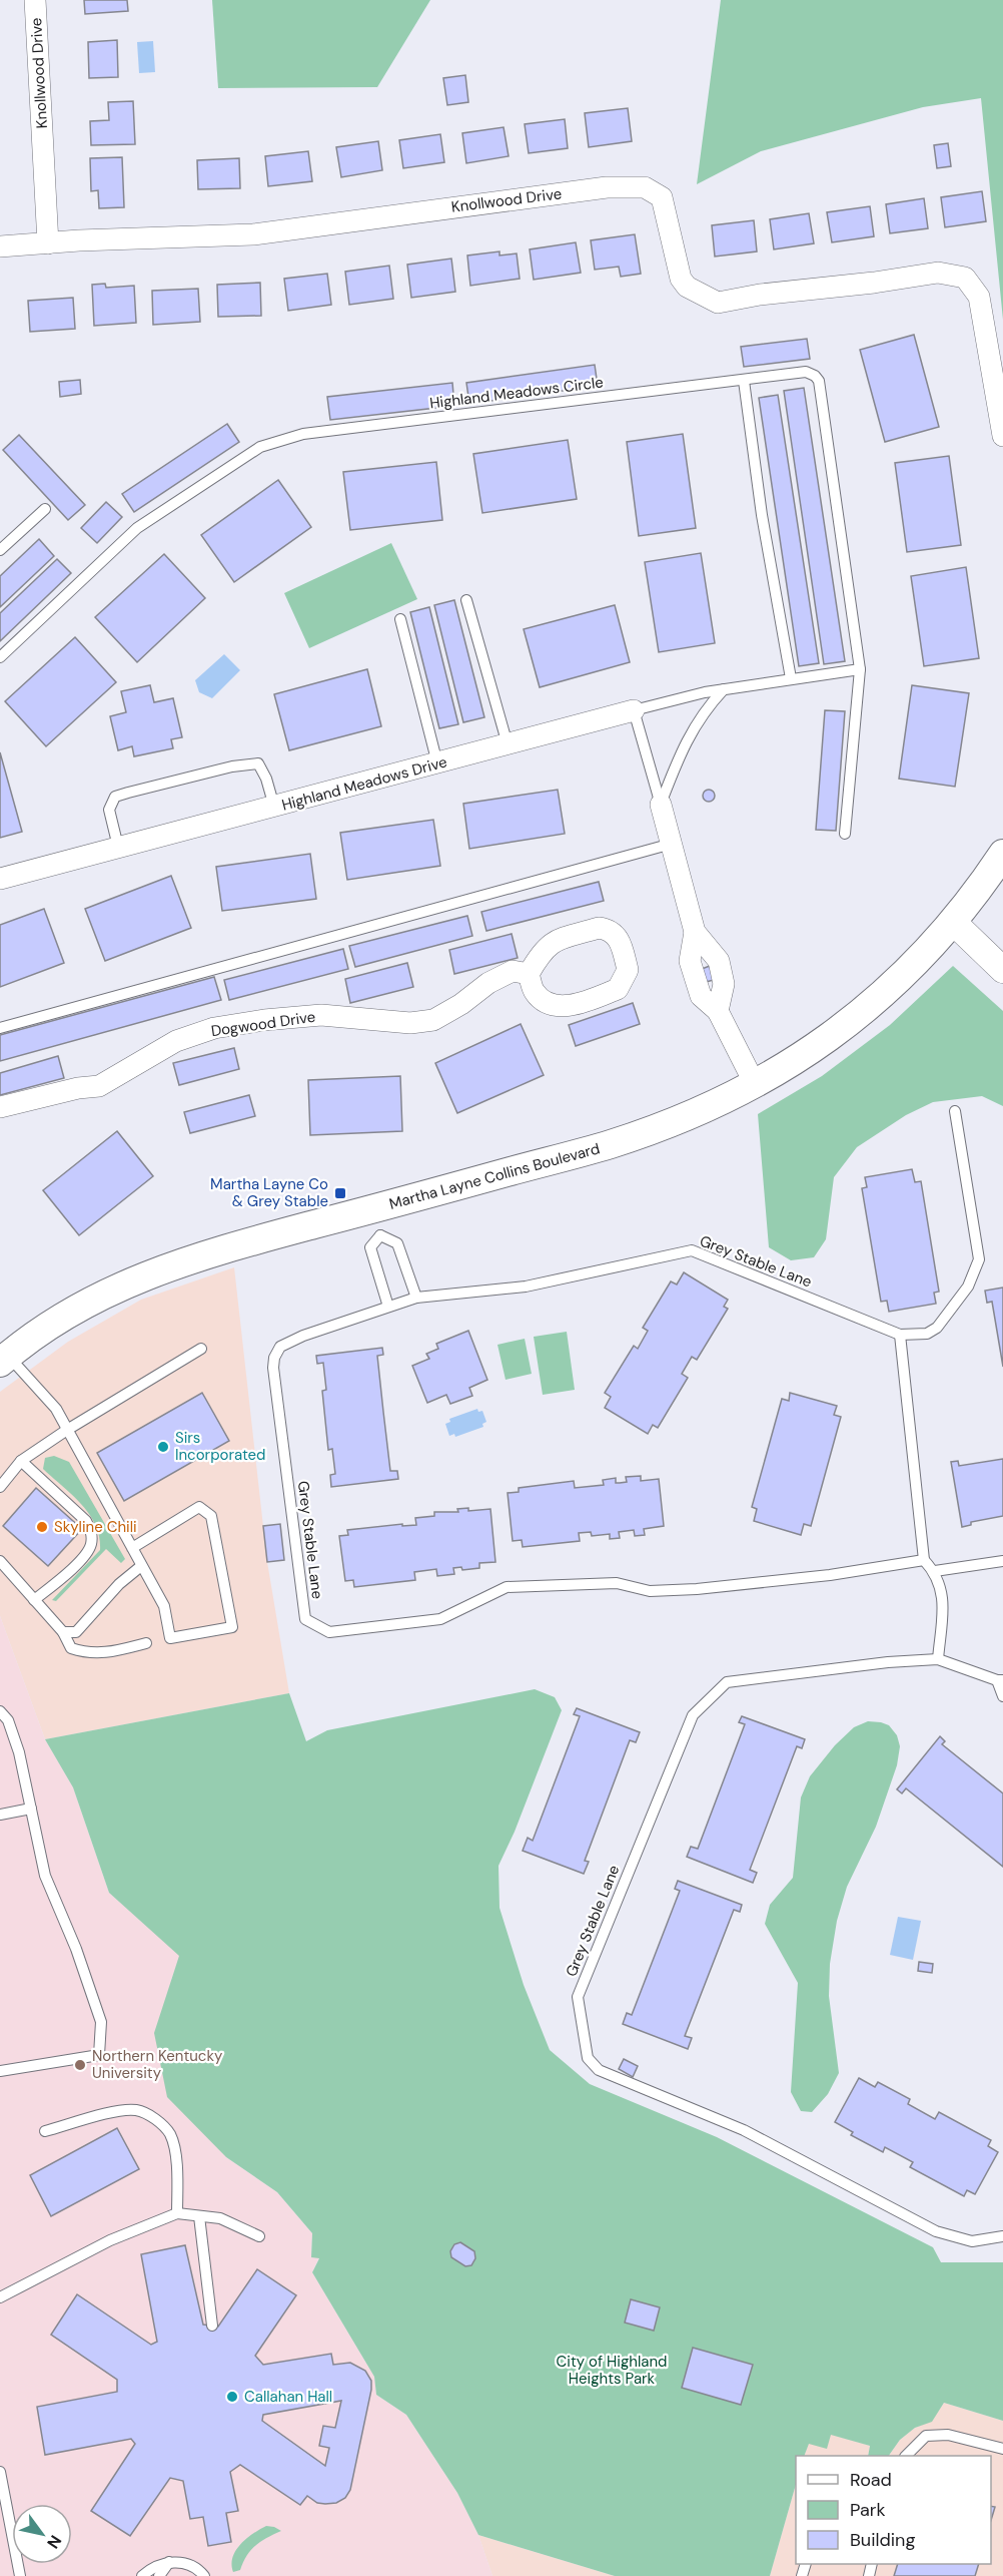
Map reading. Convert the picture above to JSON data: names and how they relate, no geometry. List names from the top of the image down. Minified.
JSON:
{"streets":{"main road":["Martha Layne Collins Boulevard"],"street":["Knollwood Drive","Highland Meadows Drive","Dogwood Drive"],"lane":["Highland Meadows Circle","Grey Stable Lane"]},"parks":["City of Highland Heights Park"],"places":{"transit":["Martha Layne Co & Grey Stable"],"other":["Sirs Incorporated","Skyline Chili","Northern Kentucky University","Callahan Hall"]},"legend":["Road","Park","Building"],"north":"bottom right"}
